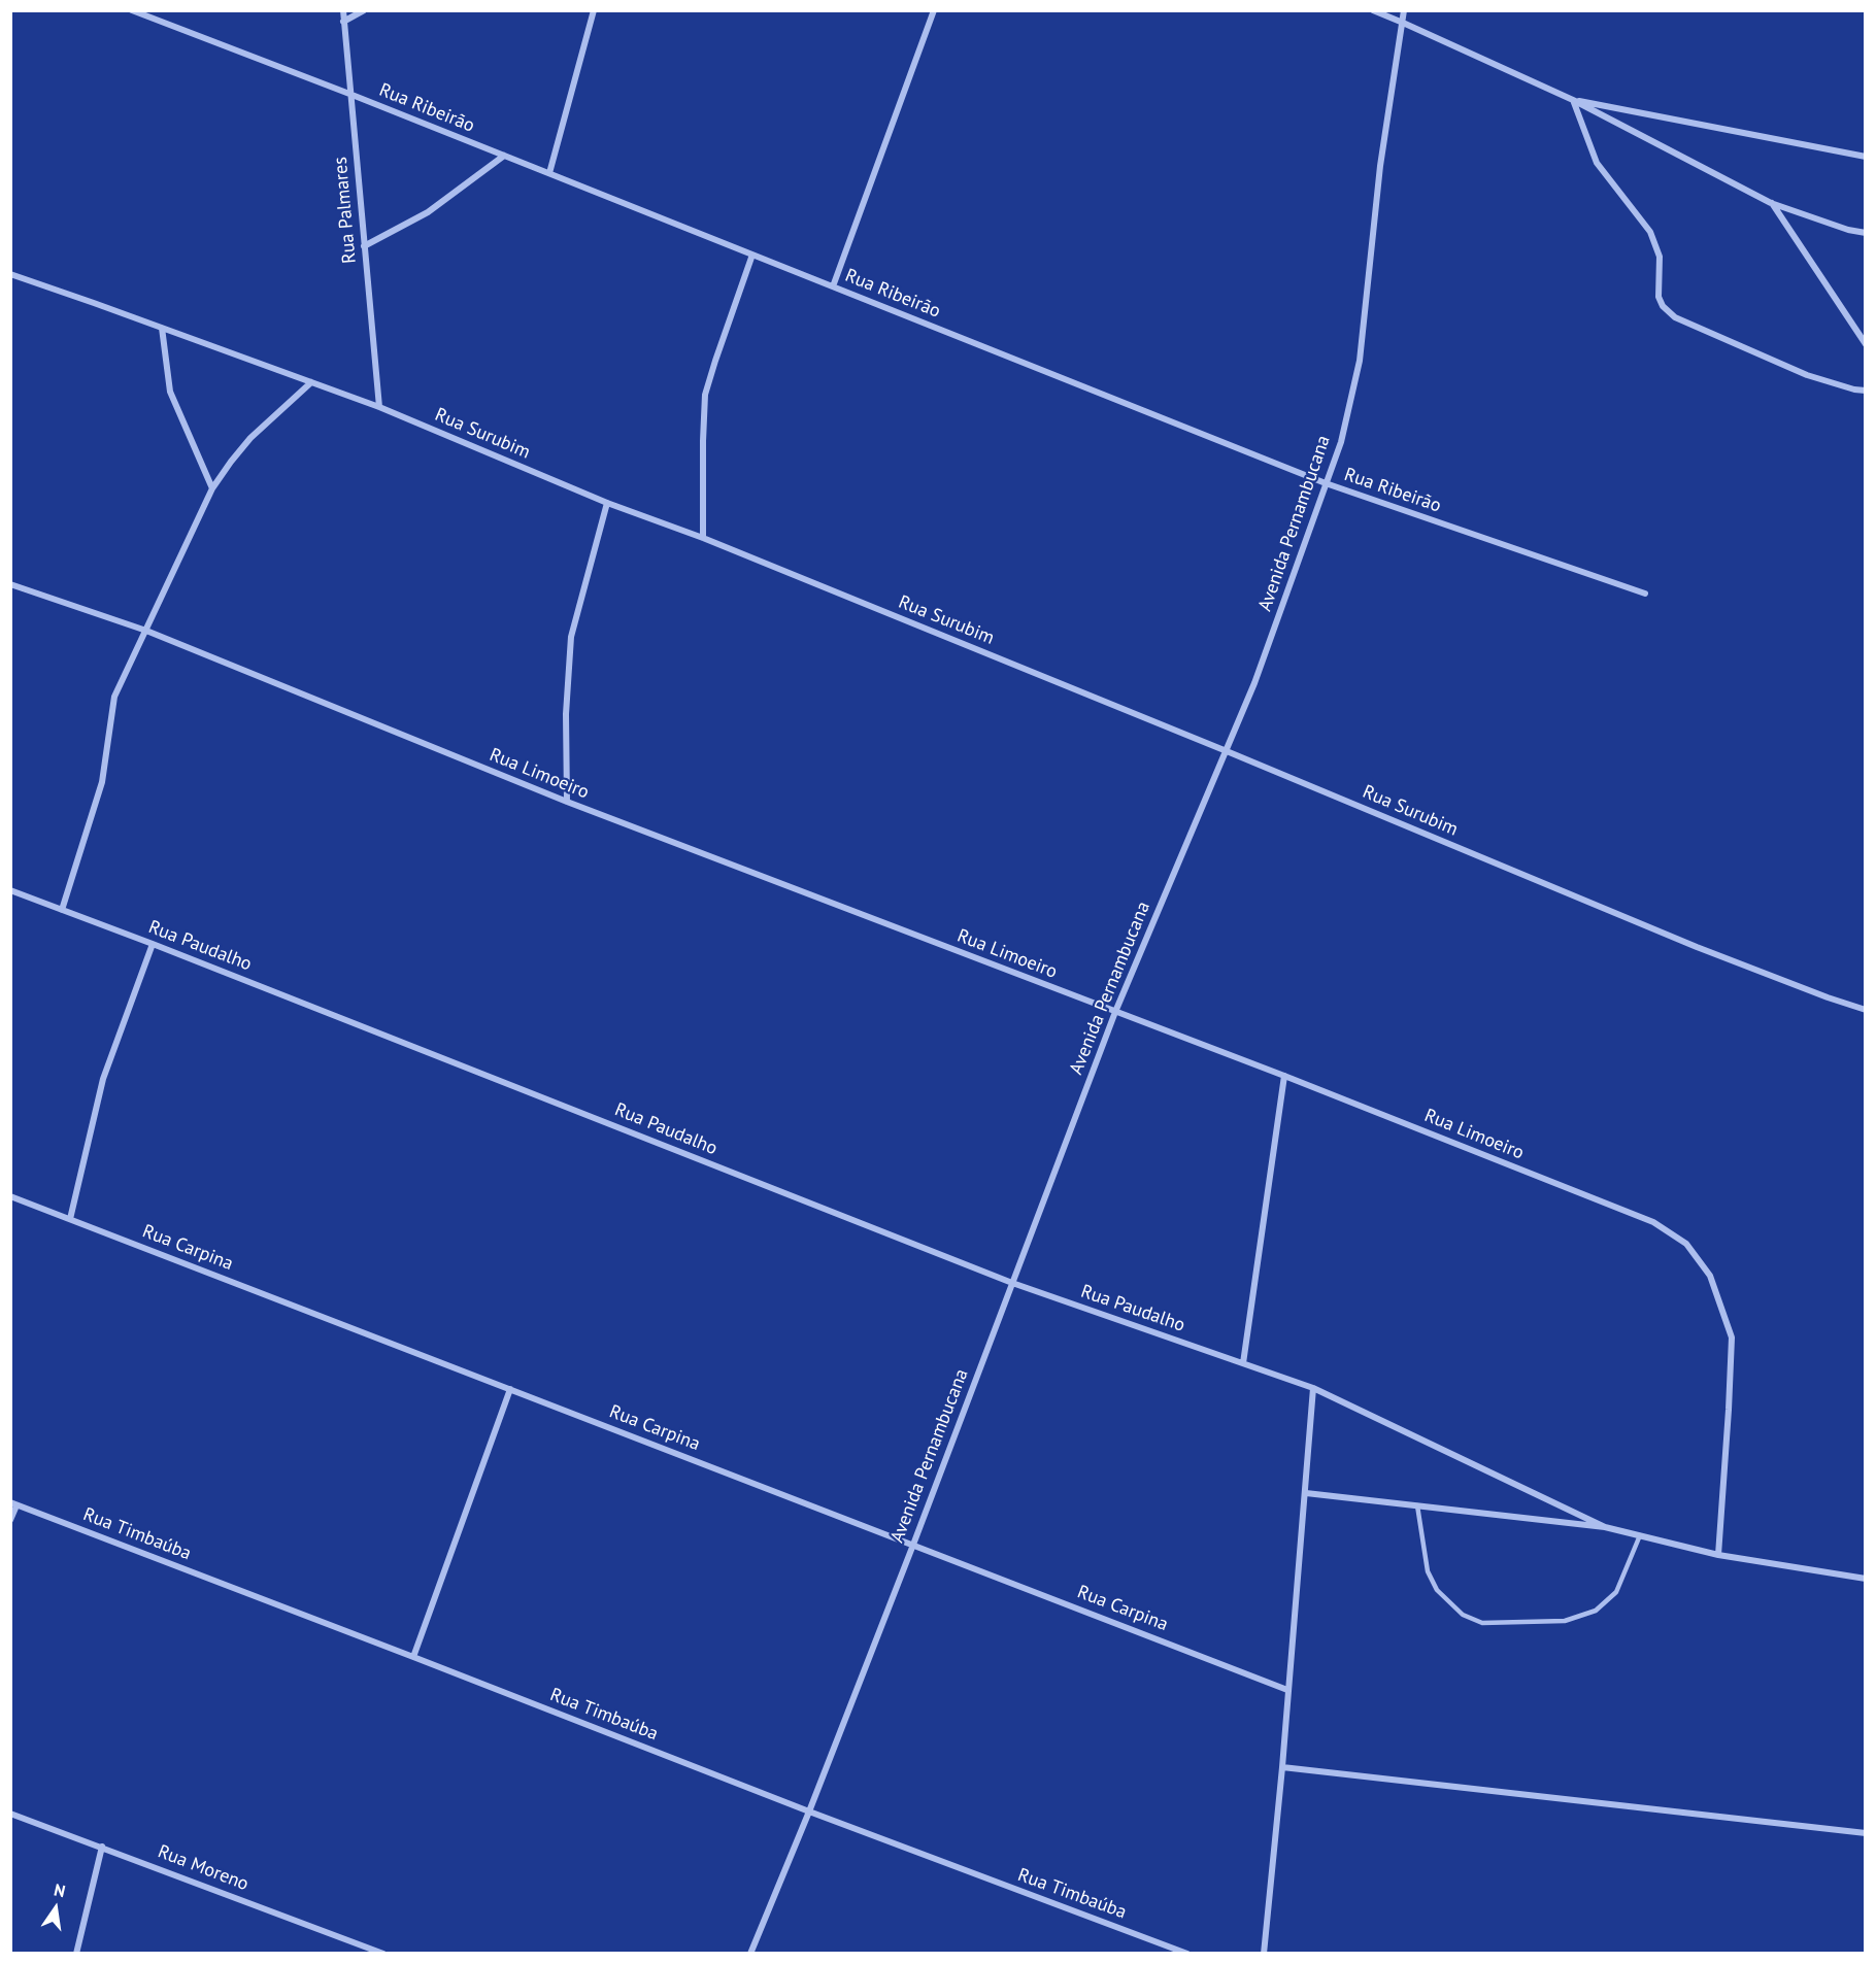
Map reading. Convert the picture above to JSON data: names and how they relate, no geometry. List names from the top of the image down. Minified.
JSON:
{"streets":{"street":["Rua Ribeirão","Rua Palmares","Rua Surubim","Avenida Pernambucana","Rua Limoeiro","Rua Paudalho","Rua Carpina","Rua Timbaúba","Rua Moreno"]},"crossings":[["Rua Ribeirão","Rua Palmares"],["Rua Ribeirão","Avenida Pernambucana"],["Rua Palmares","Rua Surubim"],["Rua Surubim","Avenida Pernambucana"],["Avenida Pernambucana","Rua Limoeiro"],["Avenida Pernambucana","Rua Paudalho"],["Avenida Pernambucana","Rua Carpina"],["Avenida Pernambucana","Rua Timbaúba"]],"north":"top"}
